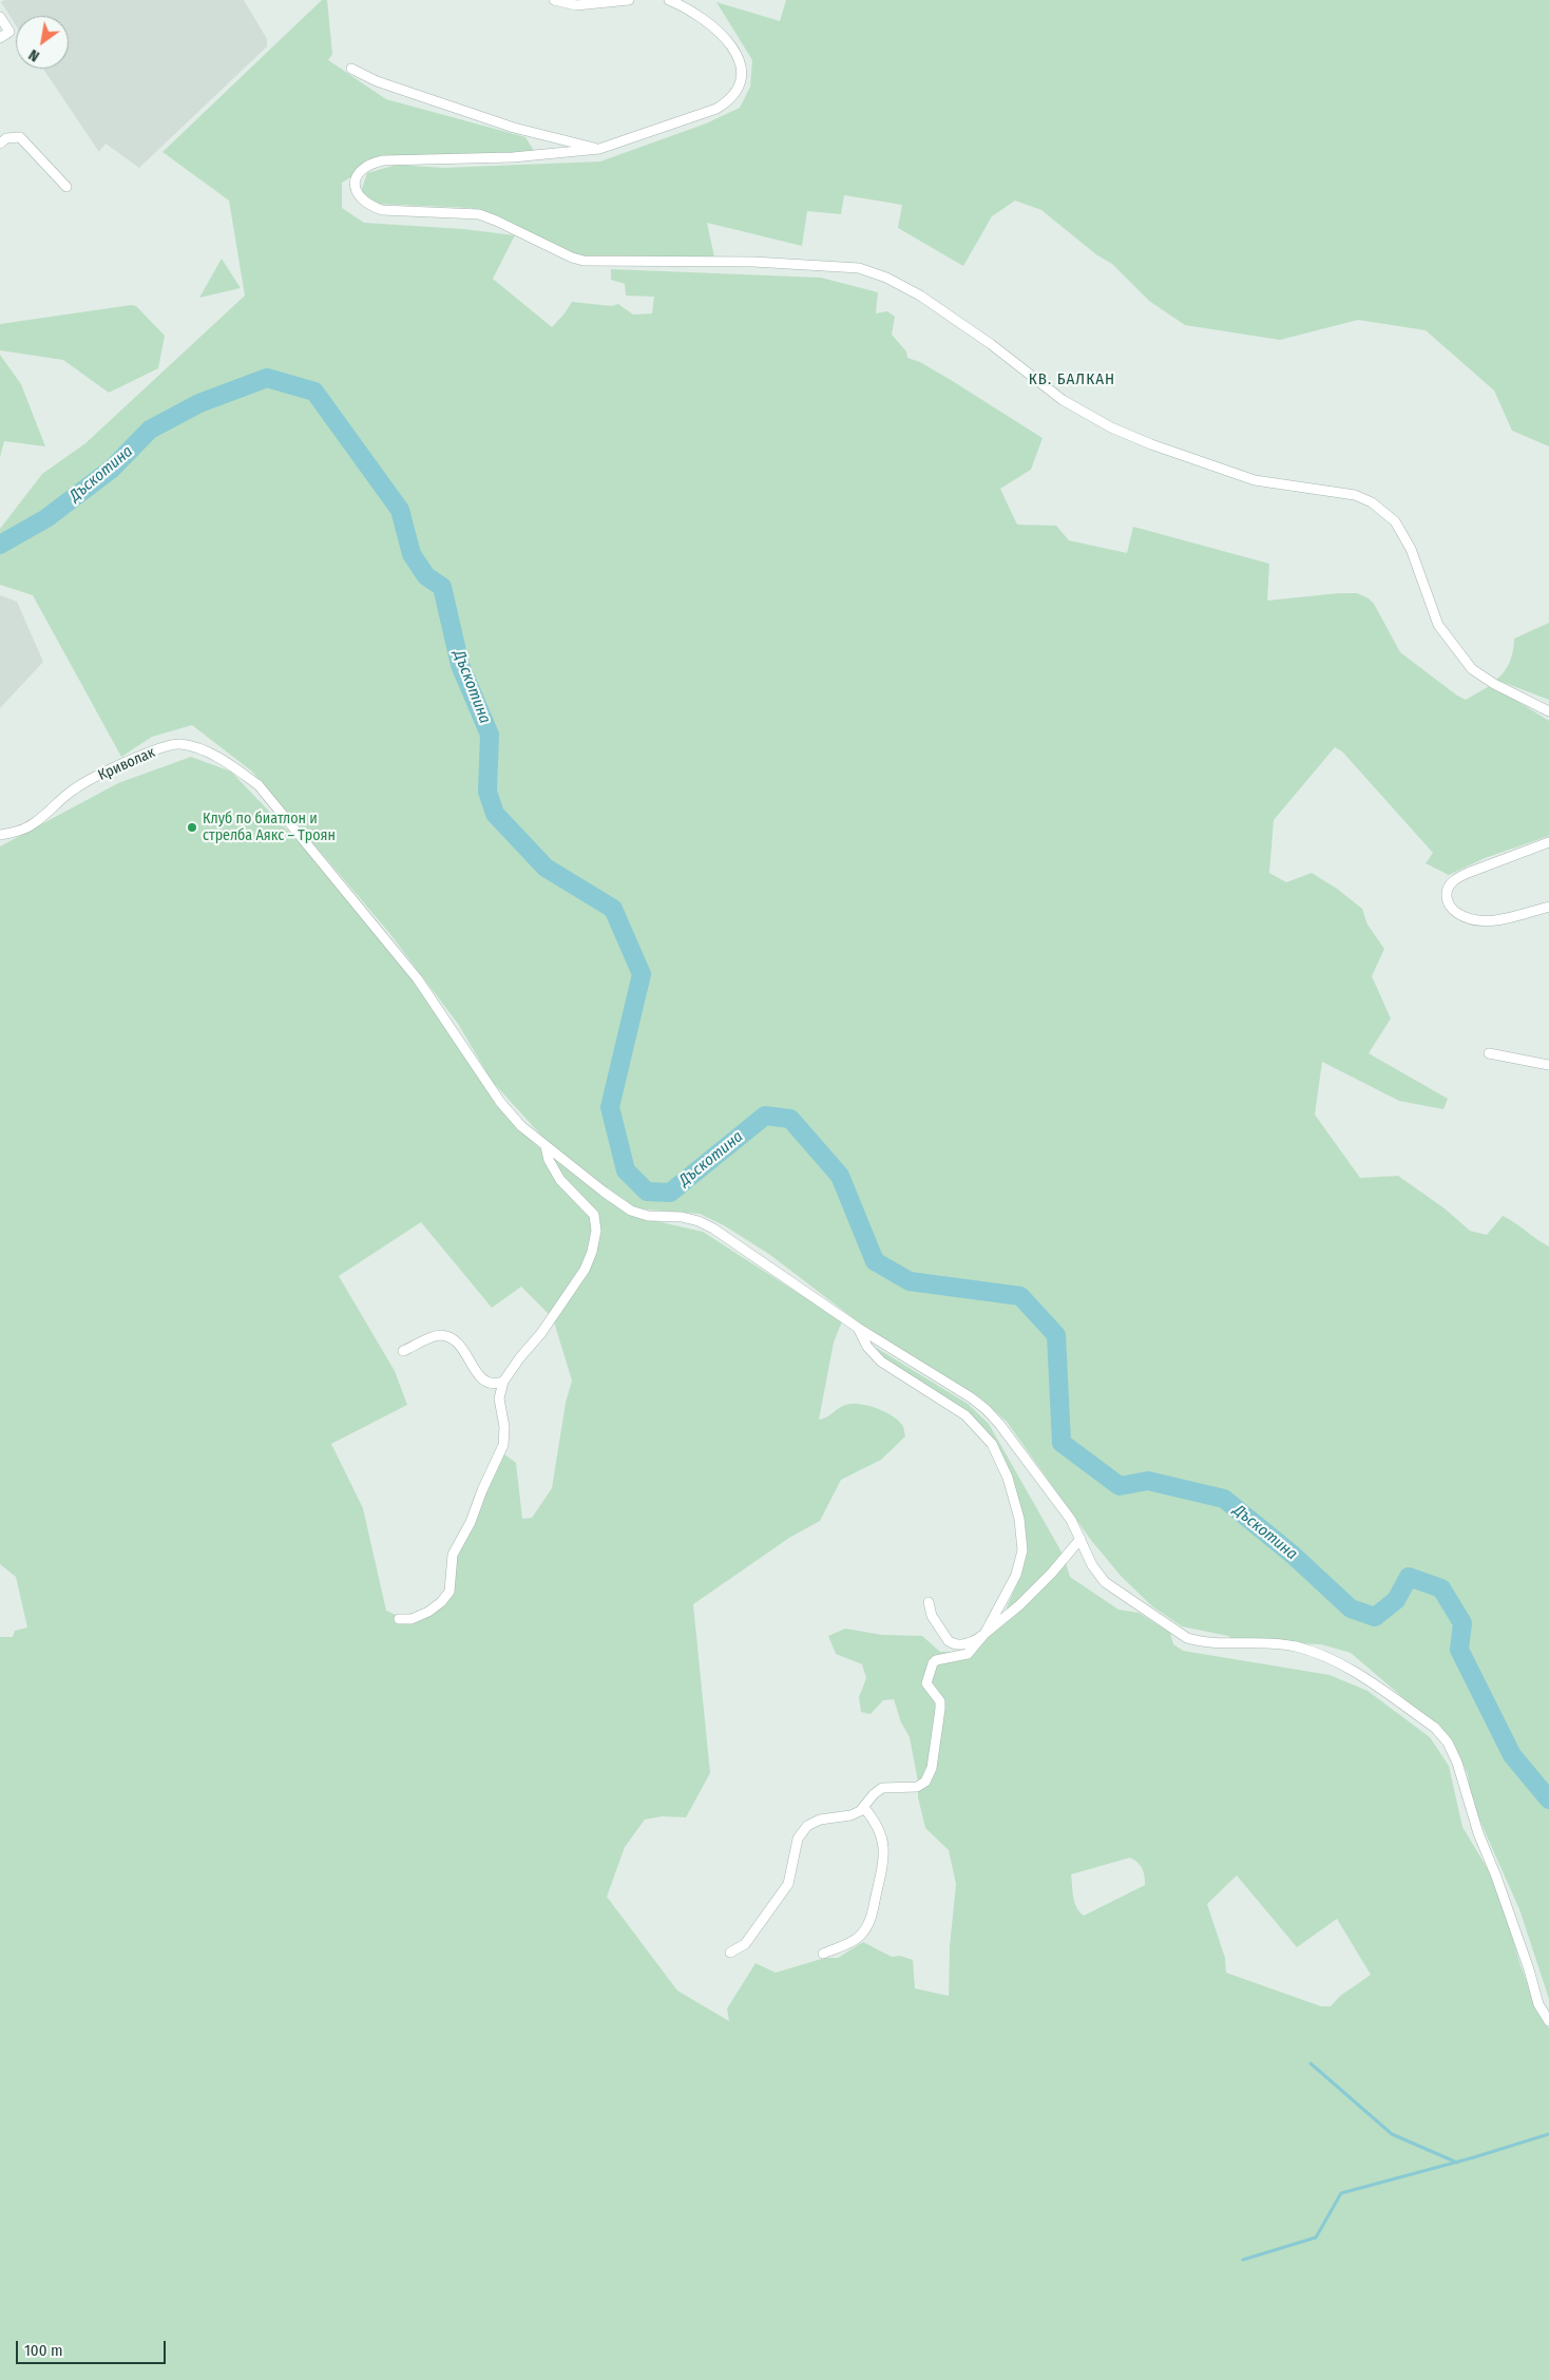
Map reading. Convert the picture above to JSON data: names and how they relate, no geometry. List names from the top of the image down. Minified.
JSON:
{"streets":{"street":["Криволак"]},"districts":["КВ. БАЛКАН"],"water":["Дъскотина"],"places":["Клуб по биатлон и стрелба Аякс – Троян"],"scale_bar":"100 m","north":"bottom left"}
